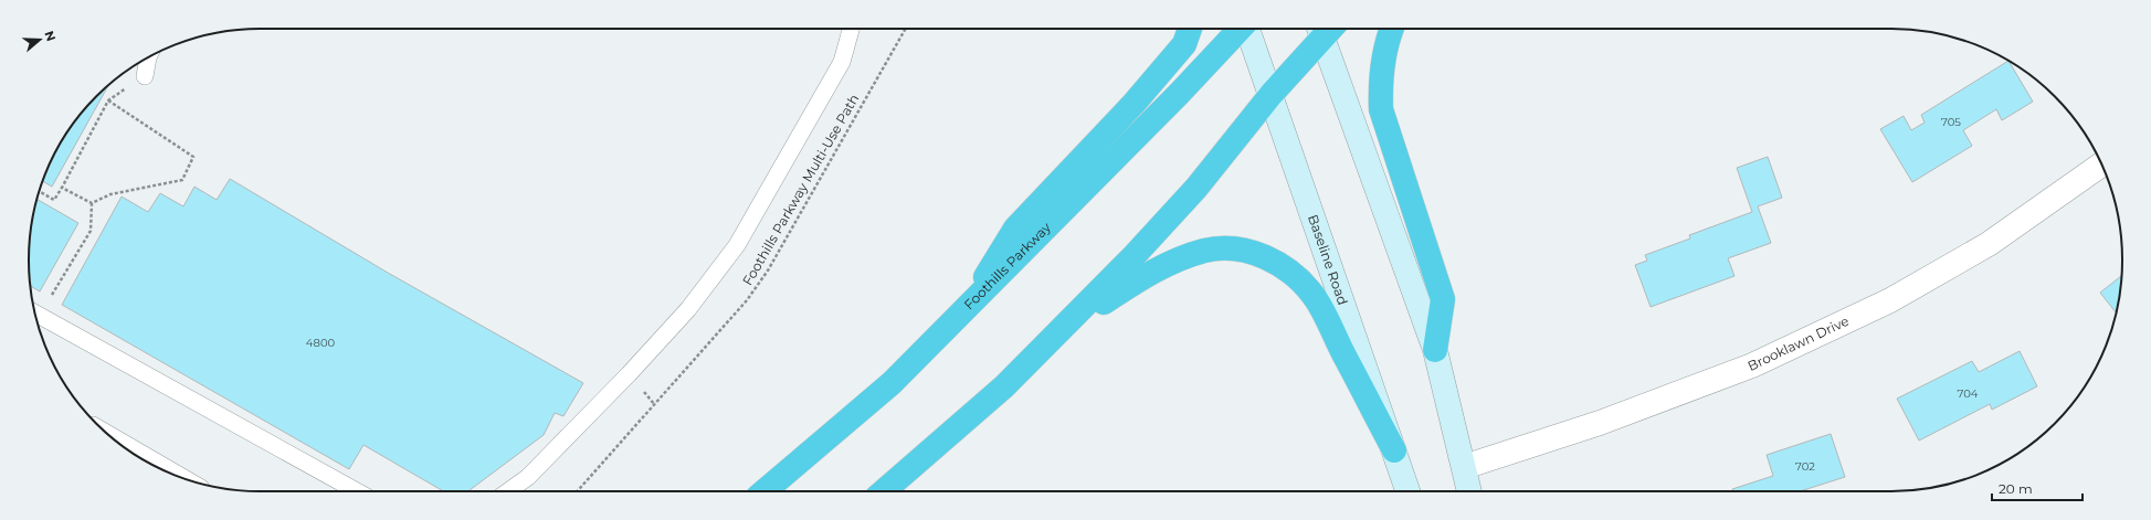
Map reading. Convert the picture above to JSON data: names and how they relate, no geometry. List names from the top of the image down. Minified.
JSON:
{"streets":{"highway":["Foothills Parkway"],"main road":["Baseline Road"],"street":["Brooklawn Drive"],"path":["Foothills Parkway Multi-Use Path"]},"house_numbers":["705","4800","704","702"],"scale_bar":"20 m","north":"right"}
